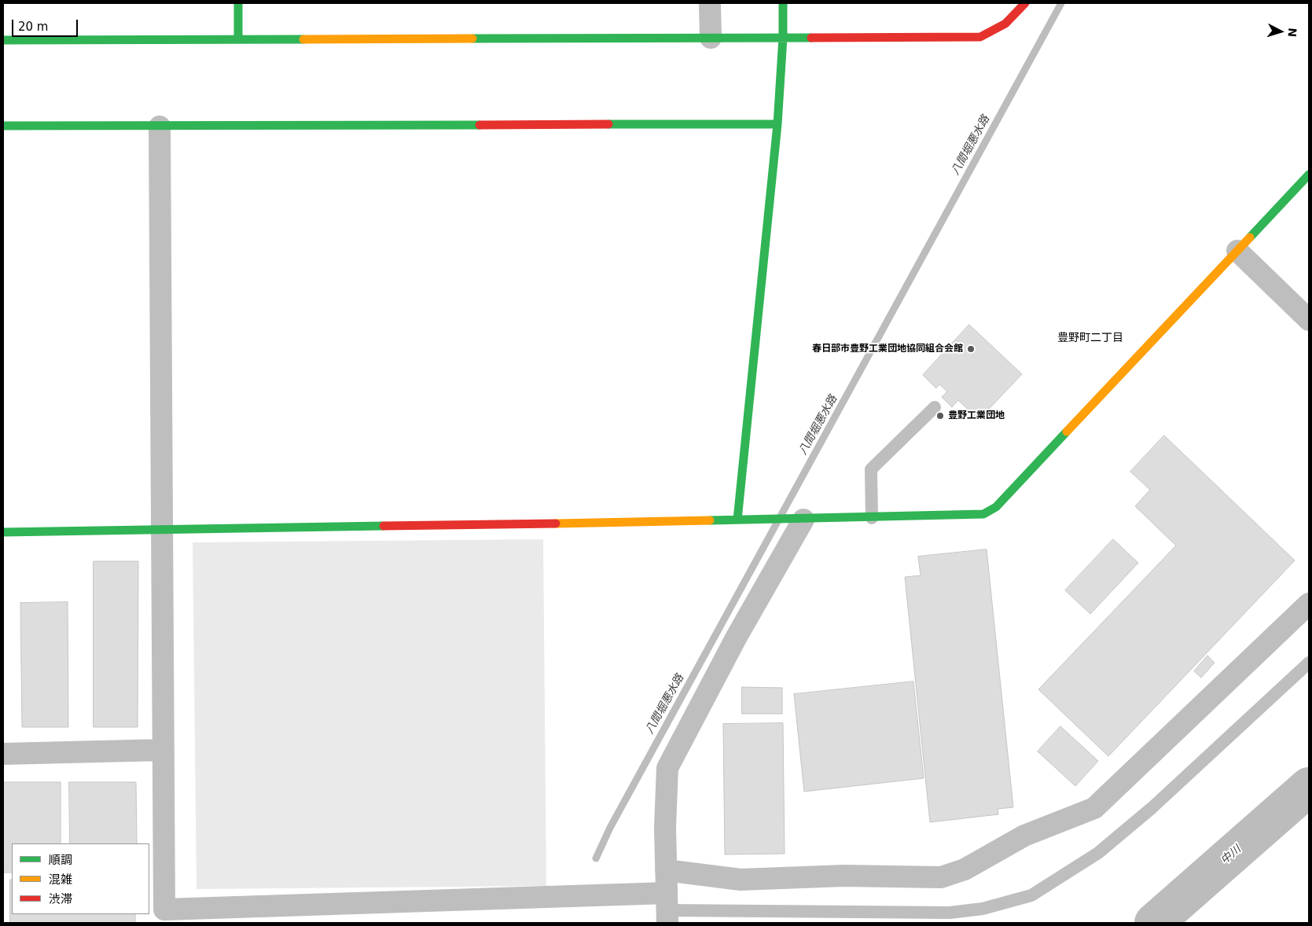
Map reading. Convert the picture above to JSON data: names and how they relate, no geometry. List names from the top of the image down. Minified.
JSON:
{"districts":["豊野町二丁目"],"water":["八間堀悪水路","中川"],"places":["春日部市豊野工業団地協同組合会館","豊野工業団地"],"legend":["順調","混雑","渋滞"],"scale_bar":"20 m","north":"right"}
